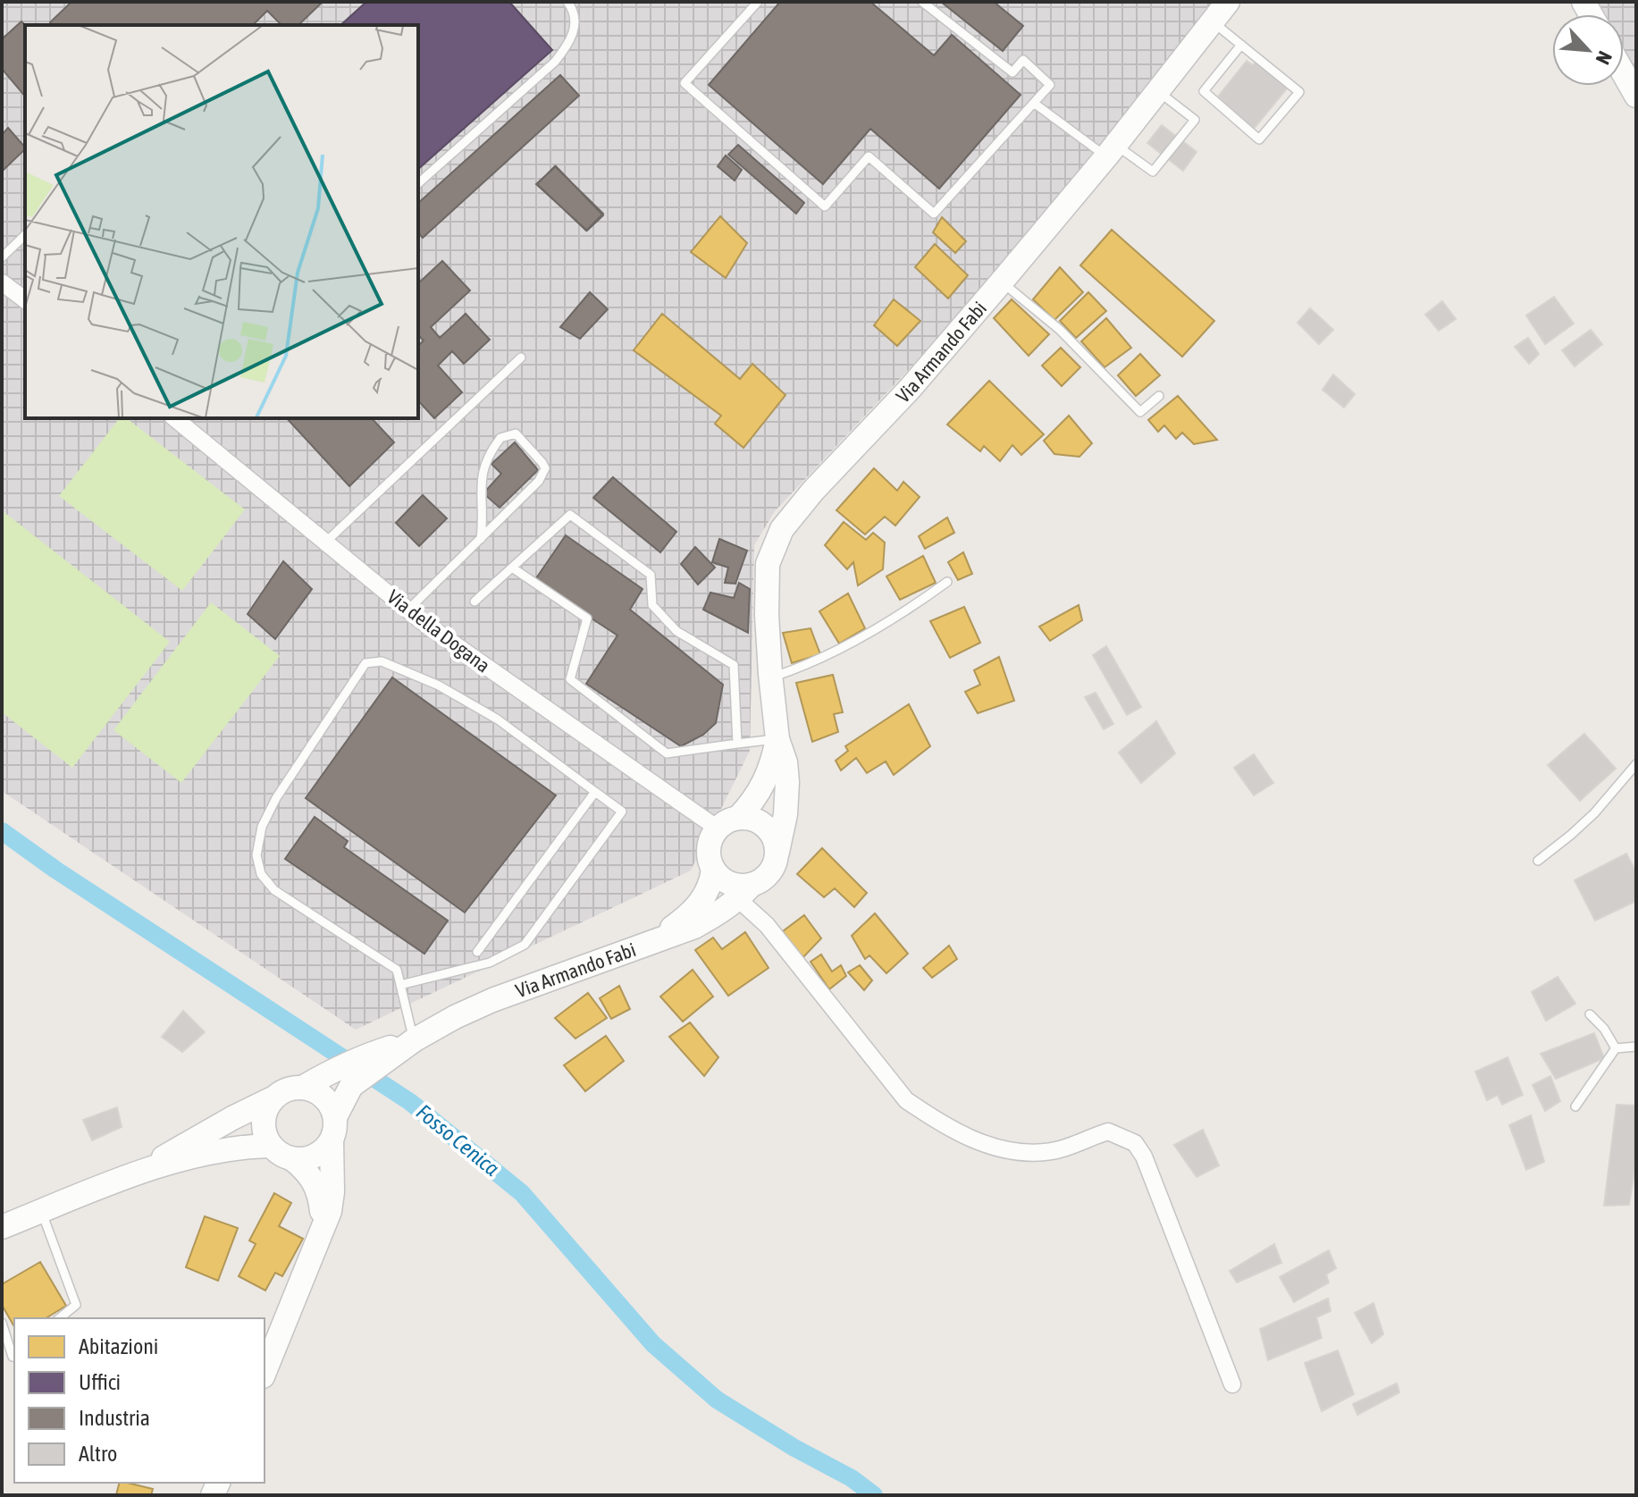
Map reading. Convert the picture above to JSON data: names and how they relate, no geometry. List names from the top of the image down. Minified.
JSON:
{"streets":{"street":["Via Armando Fabi","Via della Dogana"]},"crossings":[["Via Armando Fabi","Via della Dogana"]],"water":["Fosso Cenica"],"legend":["Abitazioni","Uffici","Industria","Altro"],"north":"bottom right"}
